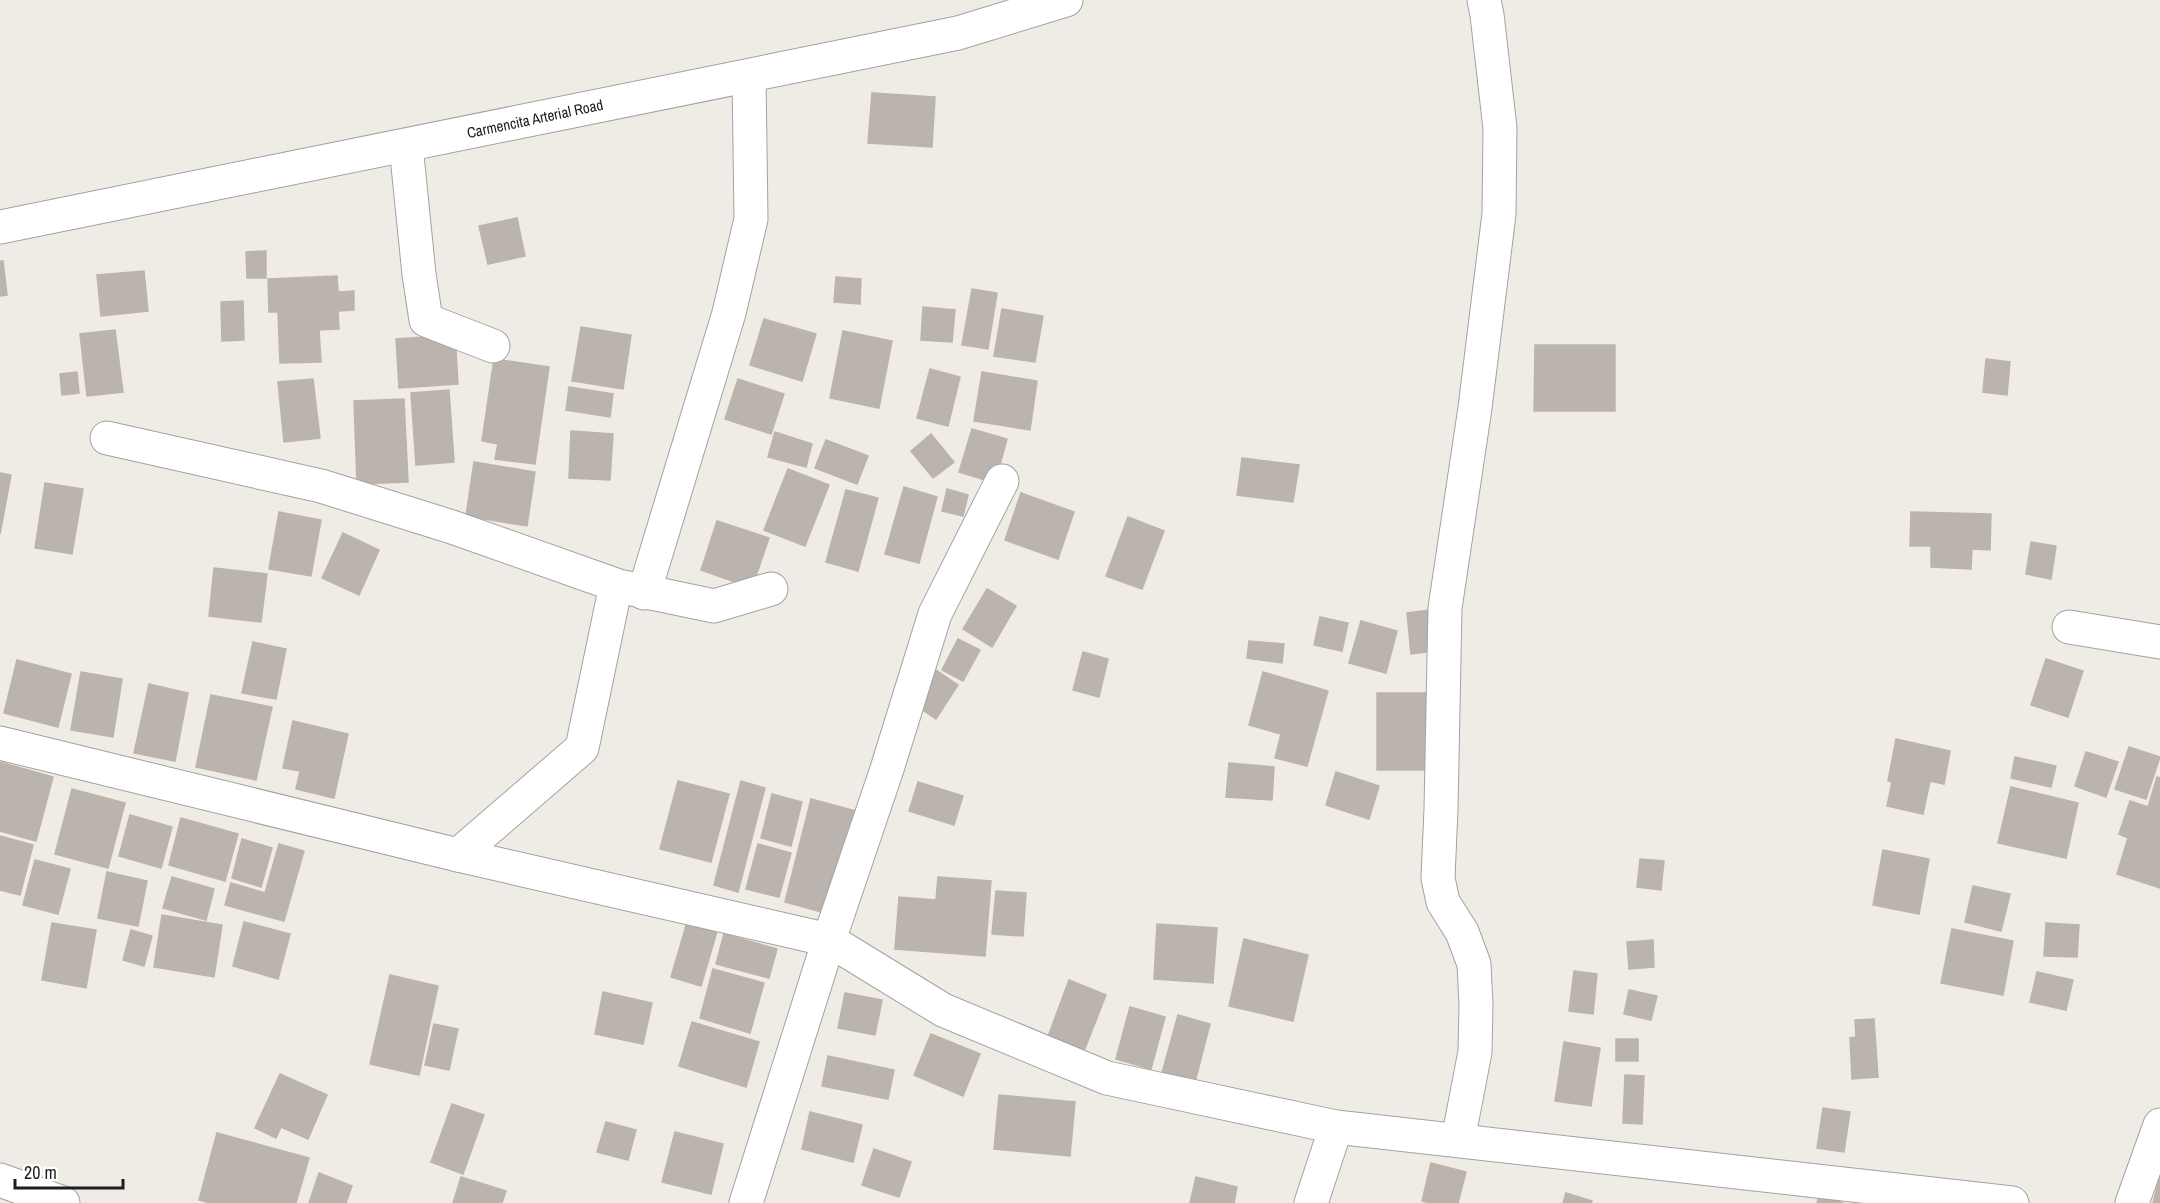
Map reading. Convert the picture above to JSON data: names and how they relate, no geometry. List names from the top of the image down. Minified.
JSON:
{"streets":{"street":["Carmencita Arterial Road"]},"scale_bar":"20 m"}
